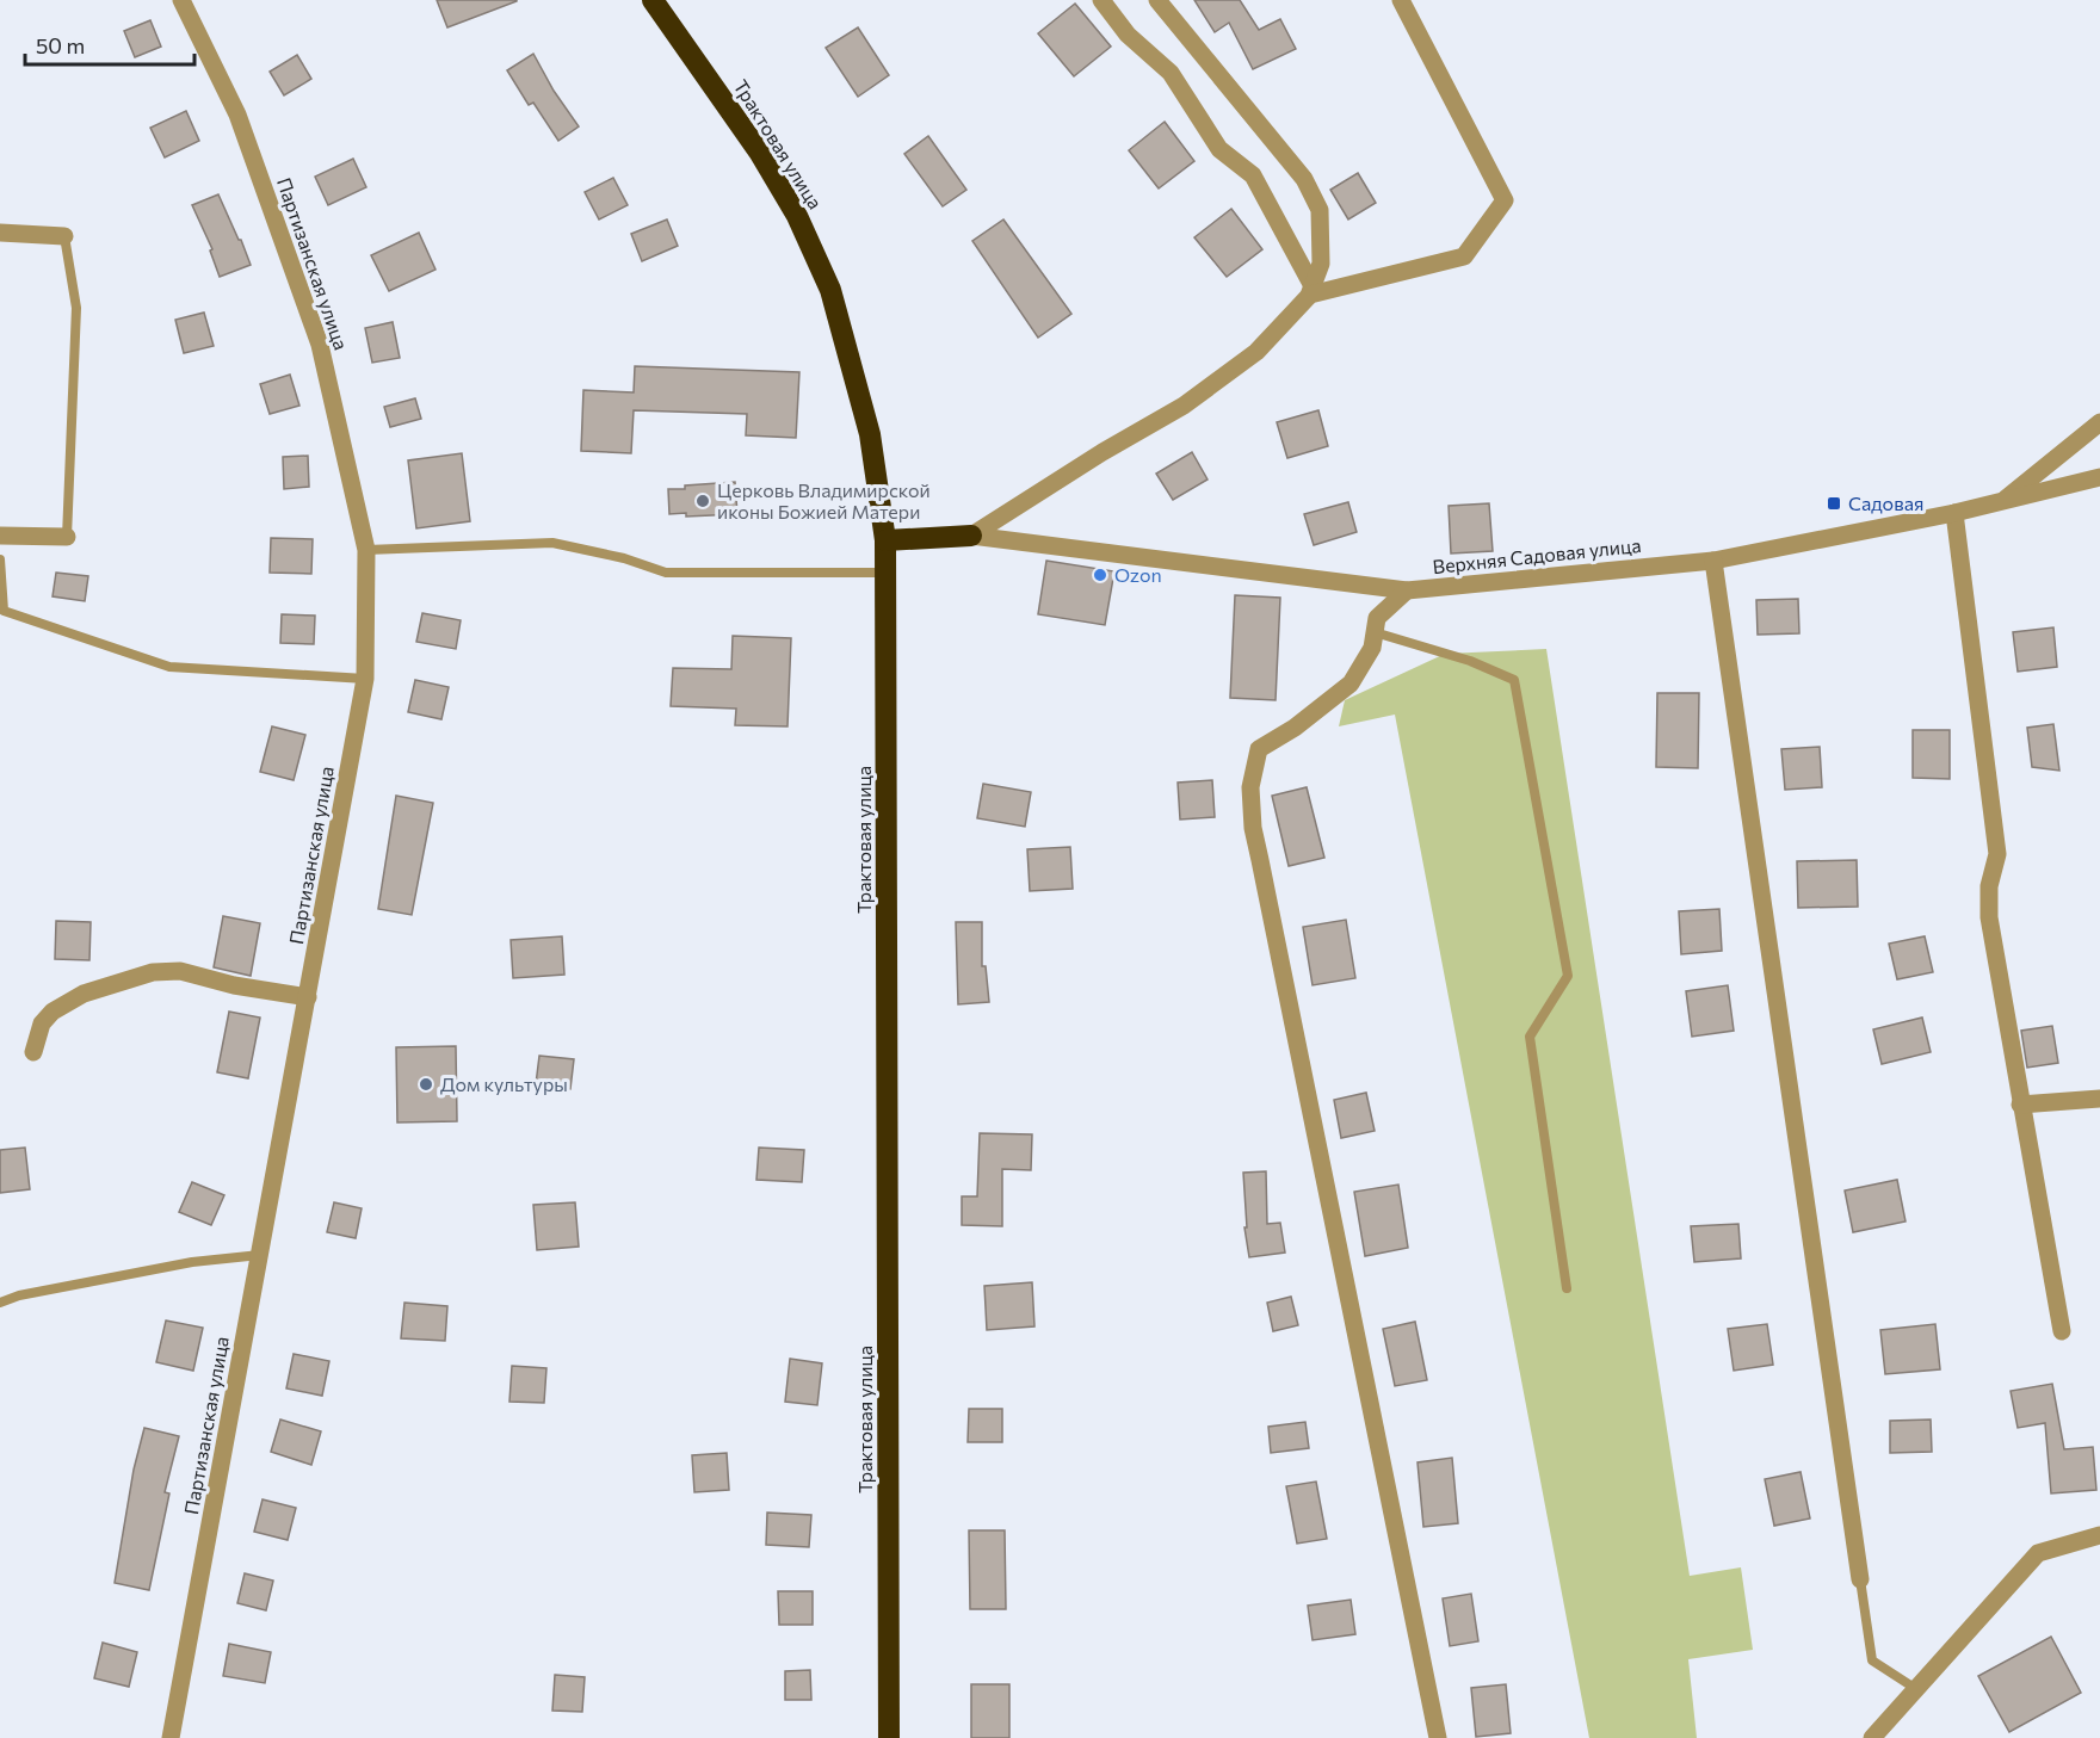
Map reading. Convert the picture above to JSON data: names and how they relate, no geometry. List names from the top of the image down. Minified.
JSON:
{"streets":{"highway":["Трактовая улица"],"street":["Партизанская улица","Верхняя Садовая улица"]},"places":{"other":["Церковь Владимирской иконы Божией Матери","Ozon","Дом культуры"],"transit":["Садовая"]},"scale_bar":"50 m"}
